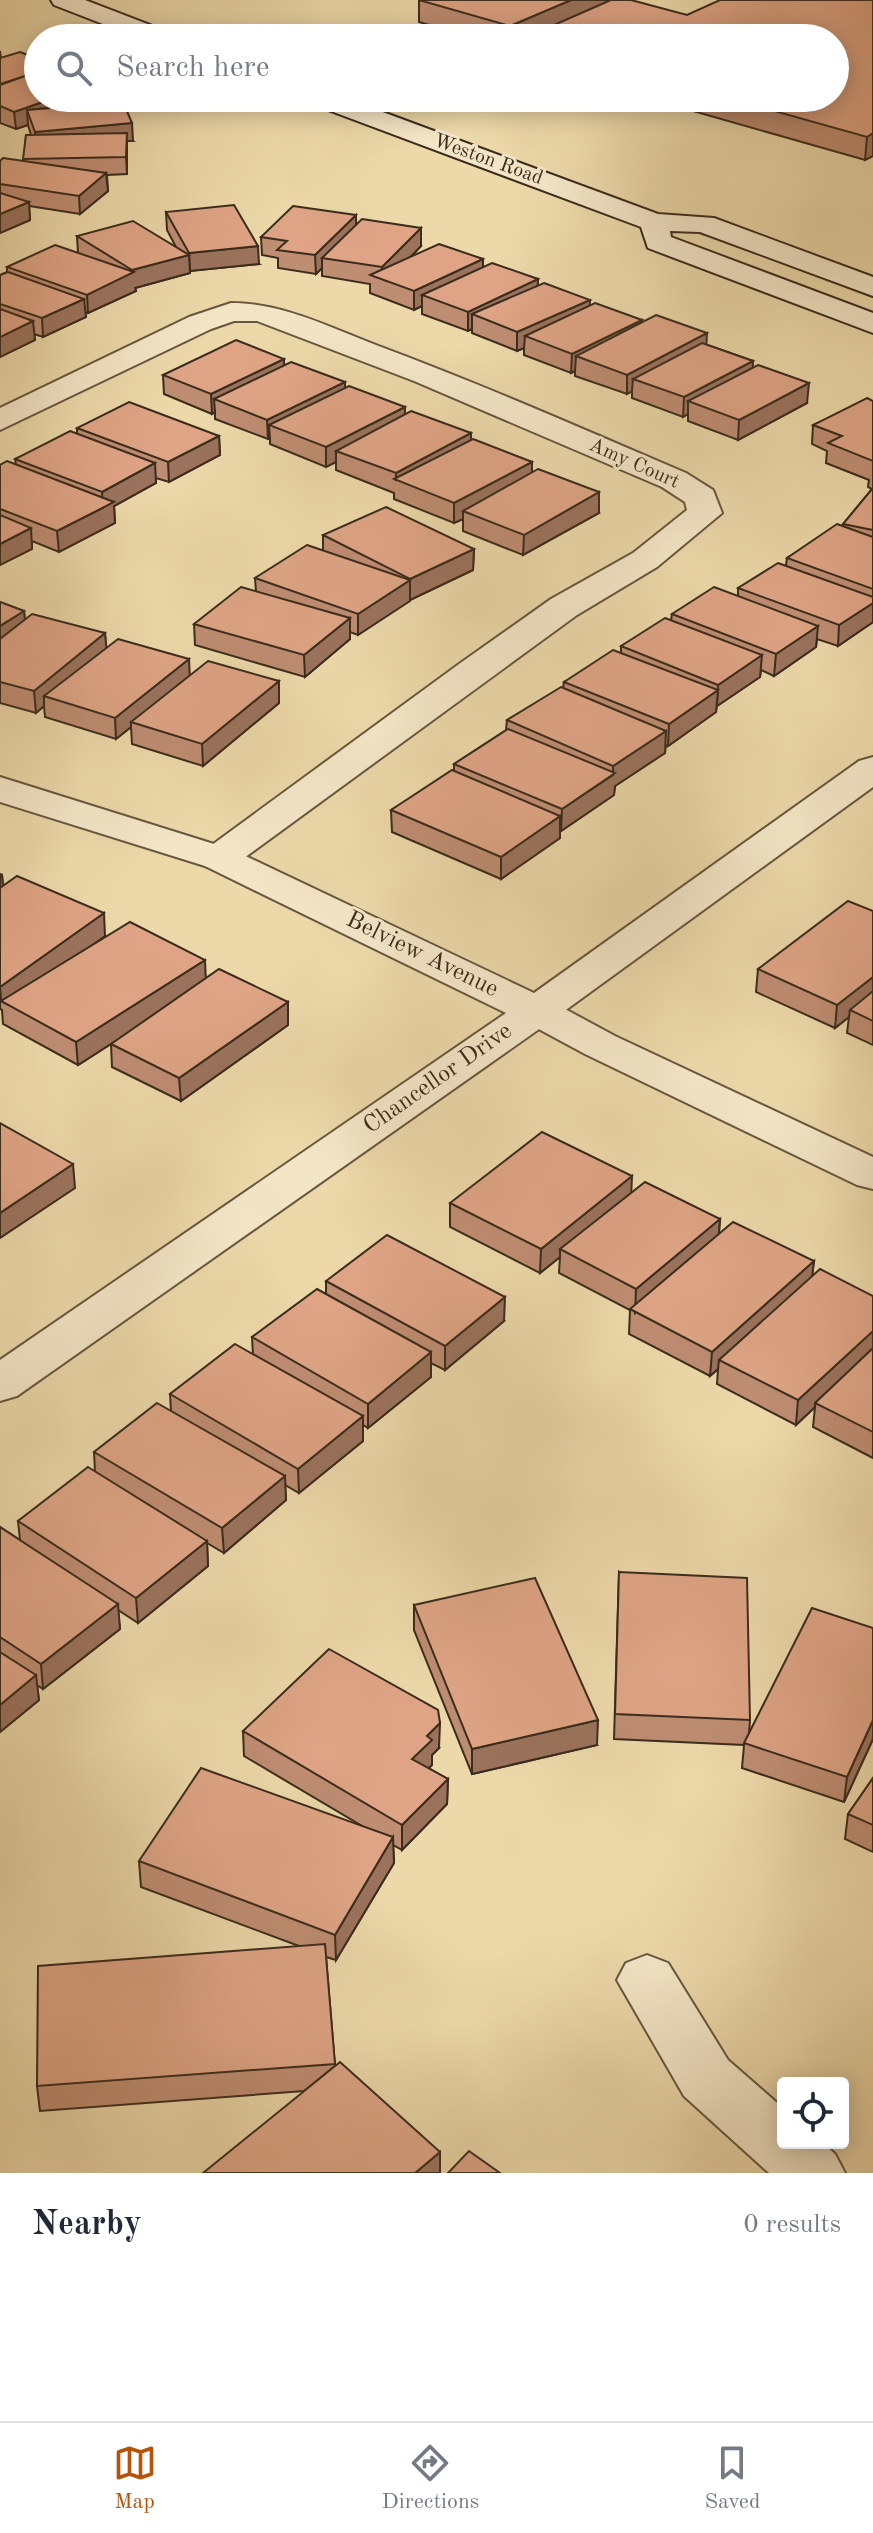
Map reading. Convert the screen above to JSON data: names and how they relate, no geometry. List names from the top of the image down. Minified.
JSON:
{"streets":{"street":["Weston Road","Amy Court","Belview Avenue","Chancellor Drive"]},"crossings":[["Amy Court","Belview Avenue"],["Belview Avenue","Chancellor Drive"]],"page":{"search":"Search here","heading":["Nearby","0 results"],"nav":["Map","Directions","Saved"]}}
